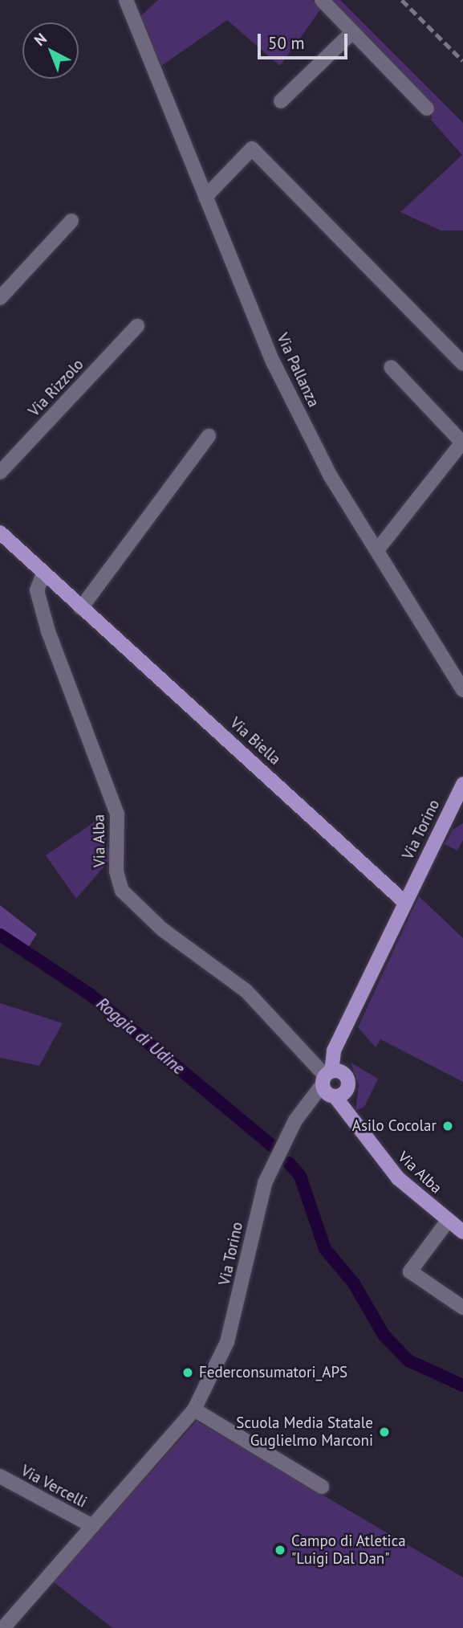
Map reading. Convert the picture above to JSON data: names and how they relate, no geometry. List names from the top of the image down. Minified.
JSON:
{"streets":{"main road":["Via Biella","Via Torino","Via Alba"],"street":["Via Pallanza","Via Rizzolo","Via Vercelli"]},"crossings":[["Via Biella","Via Torino"],["Via Torino","Via Alba"],["Via Torino","Via Vercelli"]],"water":["Roggia di Udine"],"places":["Asilo Cocolar","Federconsumatori_APS","Scuola Media Statale Guglielmo Marconi","Campo di Atletica \"Luigi Dal Dan\""],"scale_bar":"50 m","north":"top left"}
